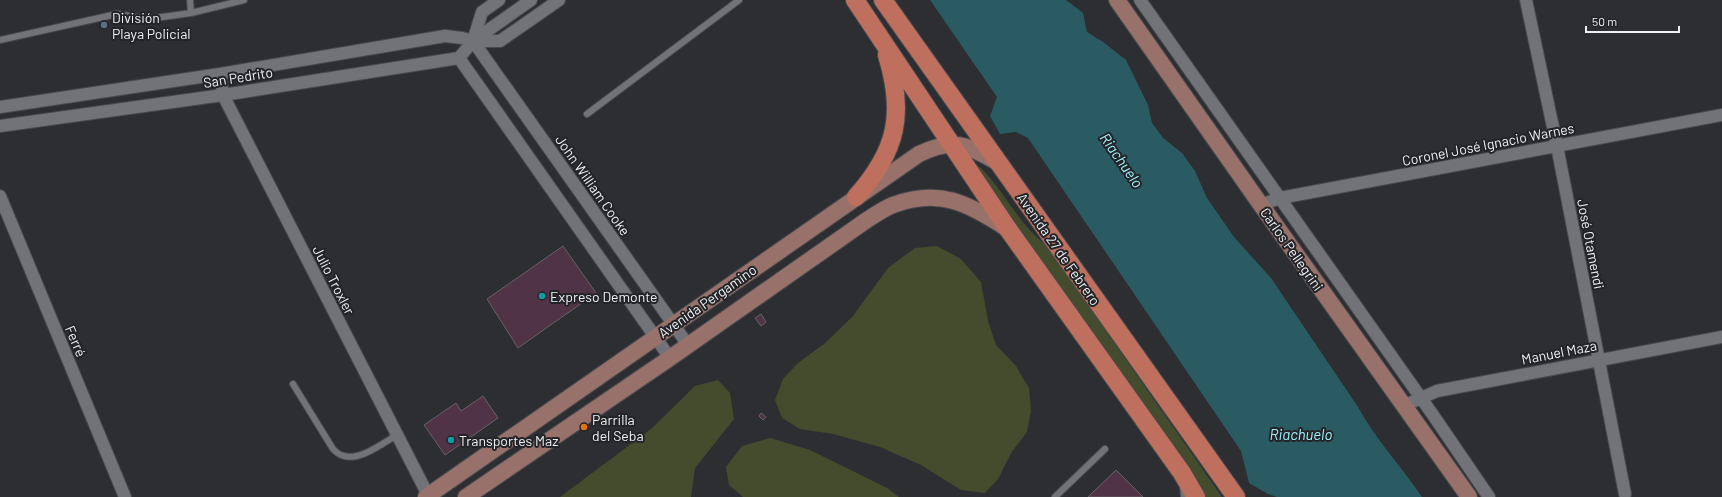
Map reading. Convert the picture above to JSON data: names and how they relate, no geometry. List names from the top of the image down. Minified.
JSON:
{"streets":{"main road":["Avenida 27 de Febrero","Carlos Pellegrini","Avenida Pergamino"],"street":["San Pedrito","Coronel José Ignacio Warnes","John William Cooke","José Otamendi","Julio Troxler","Ferré","Manuel Maza"]},"crossings":[["San Pedrito","John William Cooke"],["San Pedrito","Julio Troxler"],["Coronel José Ignacio Warnes","José Otamendi"],["Coronel José Ignacio Warnes","Carlos Pellegrini"],["John William Cooke","Avenida Pergamino"],["José Otamendi","Manuel Maza"],["Avenida 27 de Febrero","Avenida Pergamino"],["Carlos Pellegrini","Manuel Maza"],["Julio Troxler","Avenida Pergamino"]],"water":["Riachuelo"],"places":["División Playa Policial","Expreso Demonte","Parrilla del Seba","Transportes Maz"],"scale_bar":"50 m"}
